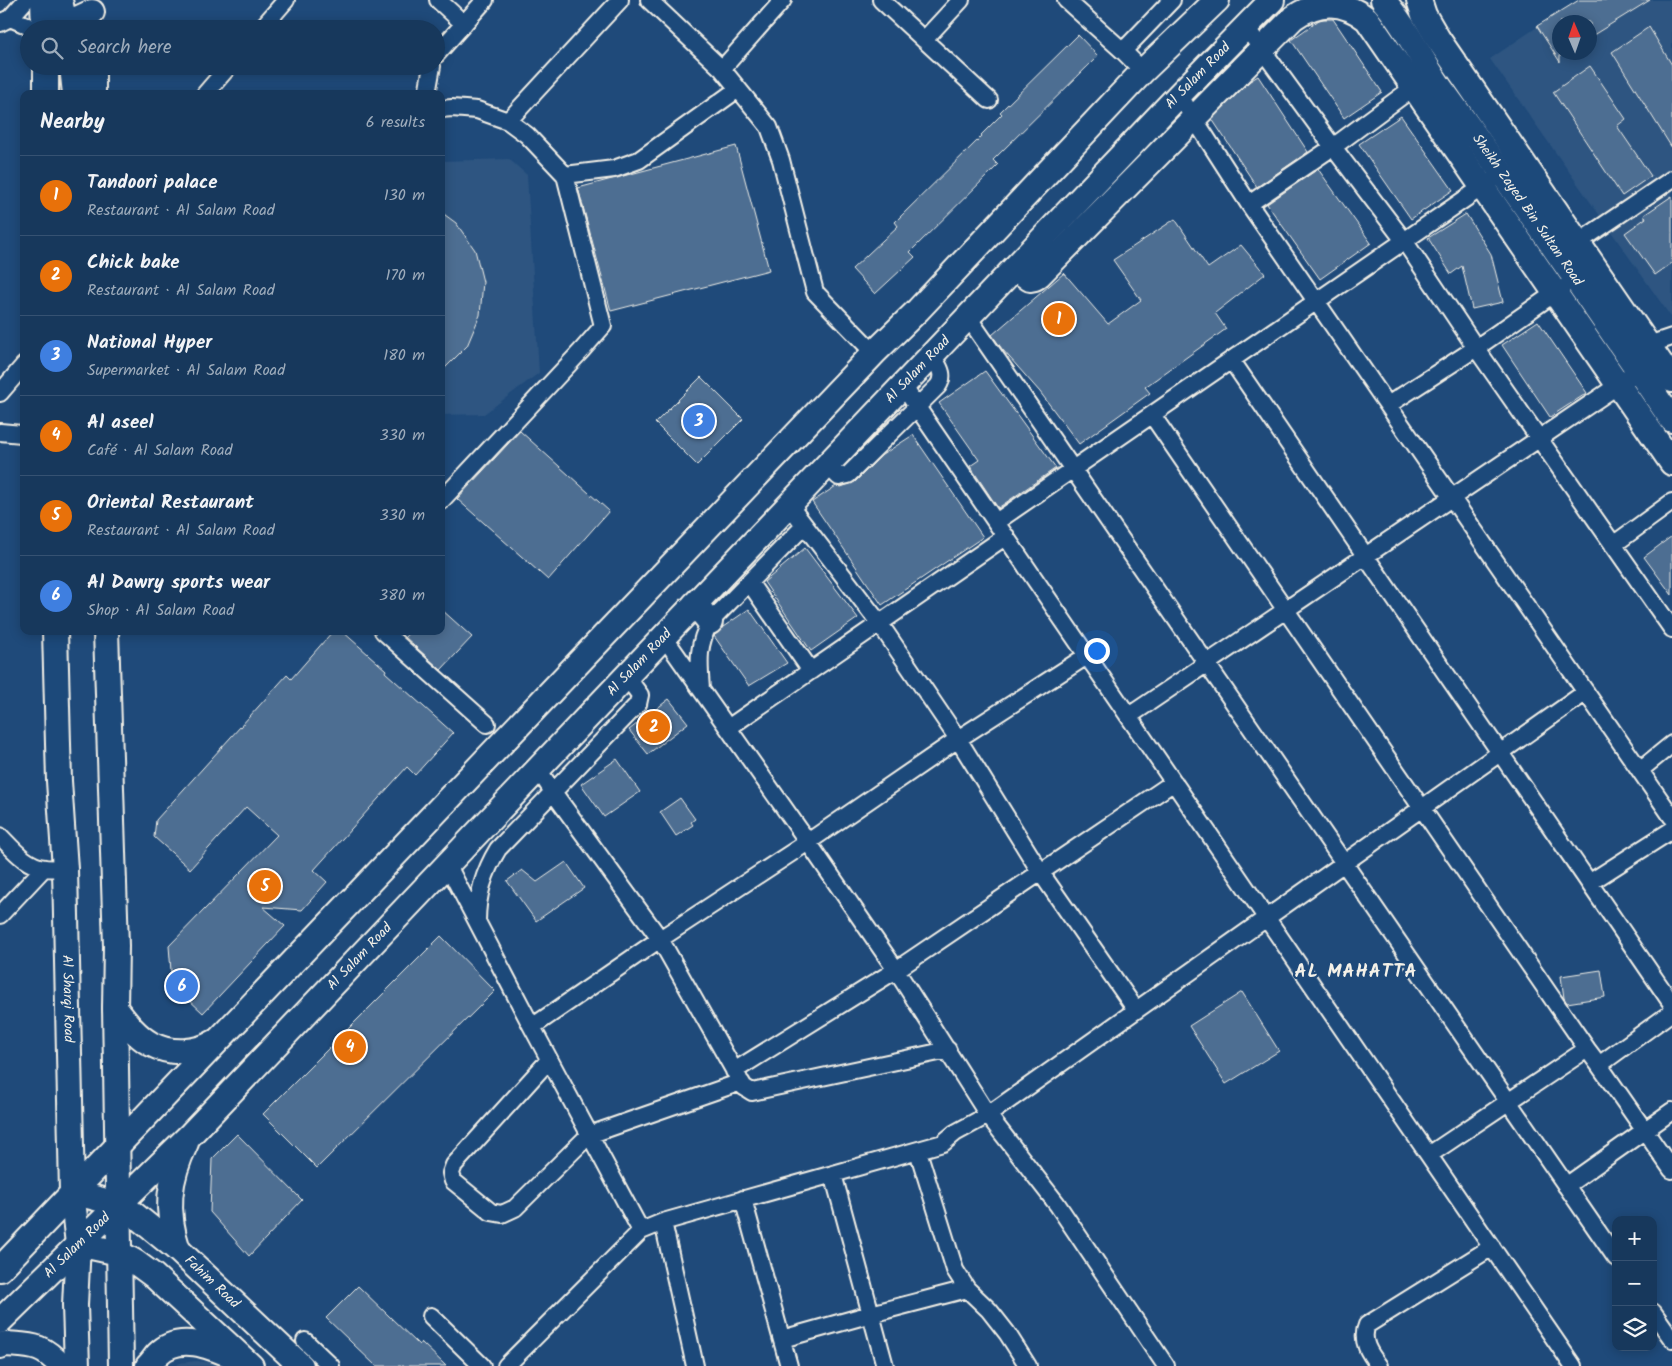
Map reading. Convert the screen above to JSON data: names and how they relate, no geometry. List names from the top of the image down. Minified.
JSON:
{"streets":{"main road":["Al Salam Road","Sheikh Zayed Bin Sultan Road","Al Sharqi Road","Fahim Road"]},"crossings":[["Al Salam Road","Al Sharqi Road"],["Al Salam Road","Fahim Road"],["Al Sharqi Road","Fahim Road"]],"districts":["AL MAHATTA"],"north":"top","page":{"search":"Search here","heading":["Nearby","6 results"],"list":[{"mark":"1","name":"Tandoori palace","note":"Restaurant · Al Salam Road","value":"130 m"},{"mark":"2","name":"Chick bake","note":"Restaurant · Al Salam Road","value":"170 m"},{"mark":"3","name":"National Hyper","note":"Supermarket · Al Salam Road","value":"180 m"},{"mark":"4","name":"Al aseel","note":"Café · Al Salam Road","value":"330 m"},{"mark":"5","name":"Oriental Restaurant","note":"Restaurant · Al Salam Road","value":"330 m"},{"mark":"6","name":"Al Dawry sports wear","note":"Shop · Al Salam Road","value":"380 m"}],"pins":["1","3","2","5","6","4"],"map_buttons":["+","−"]}}
